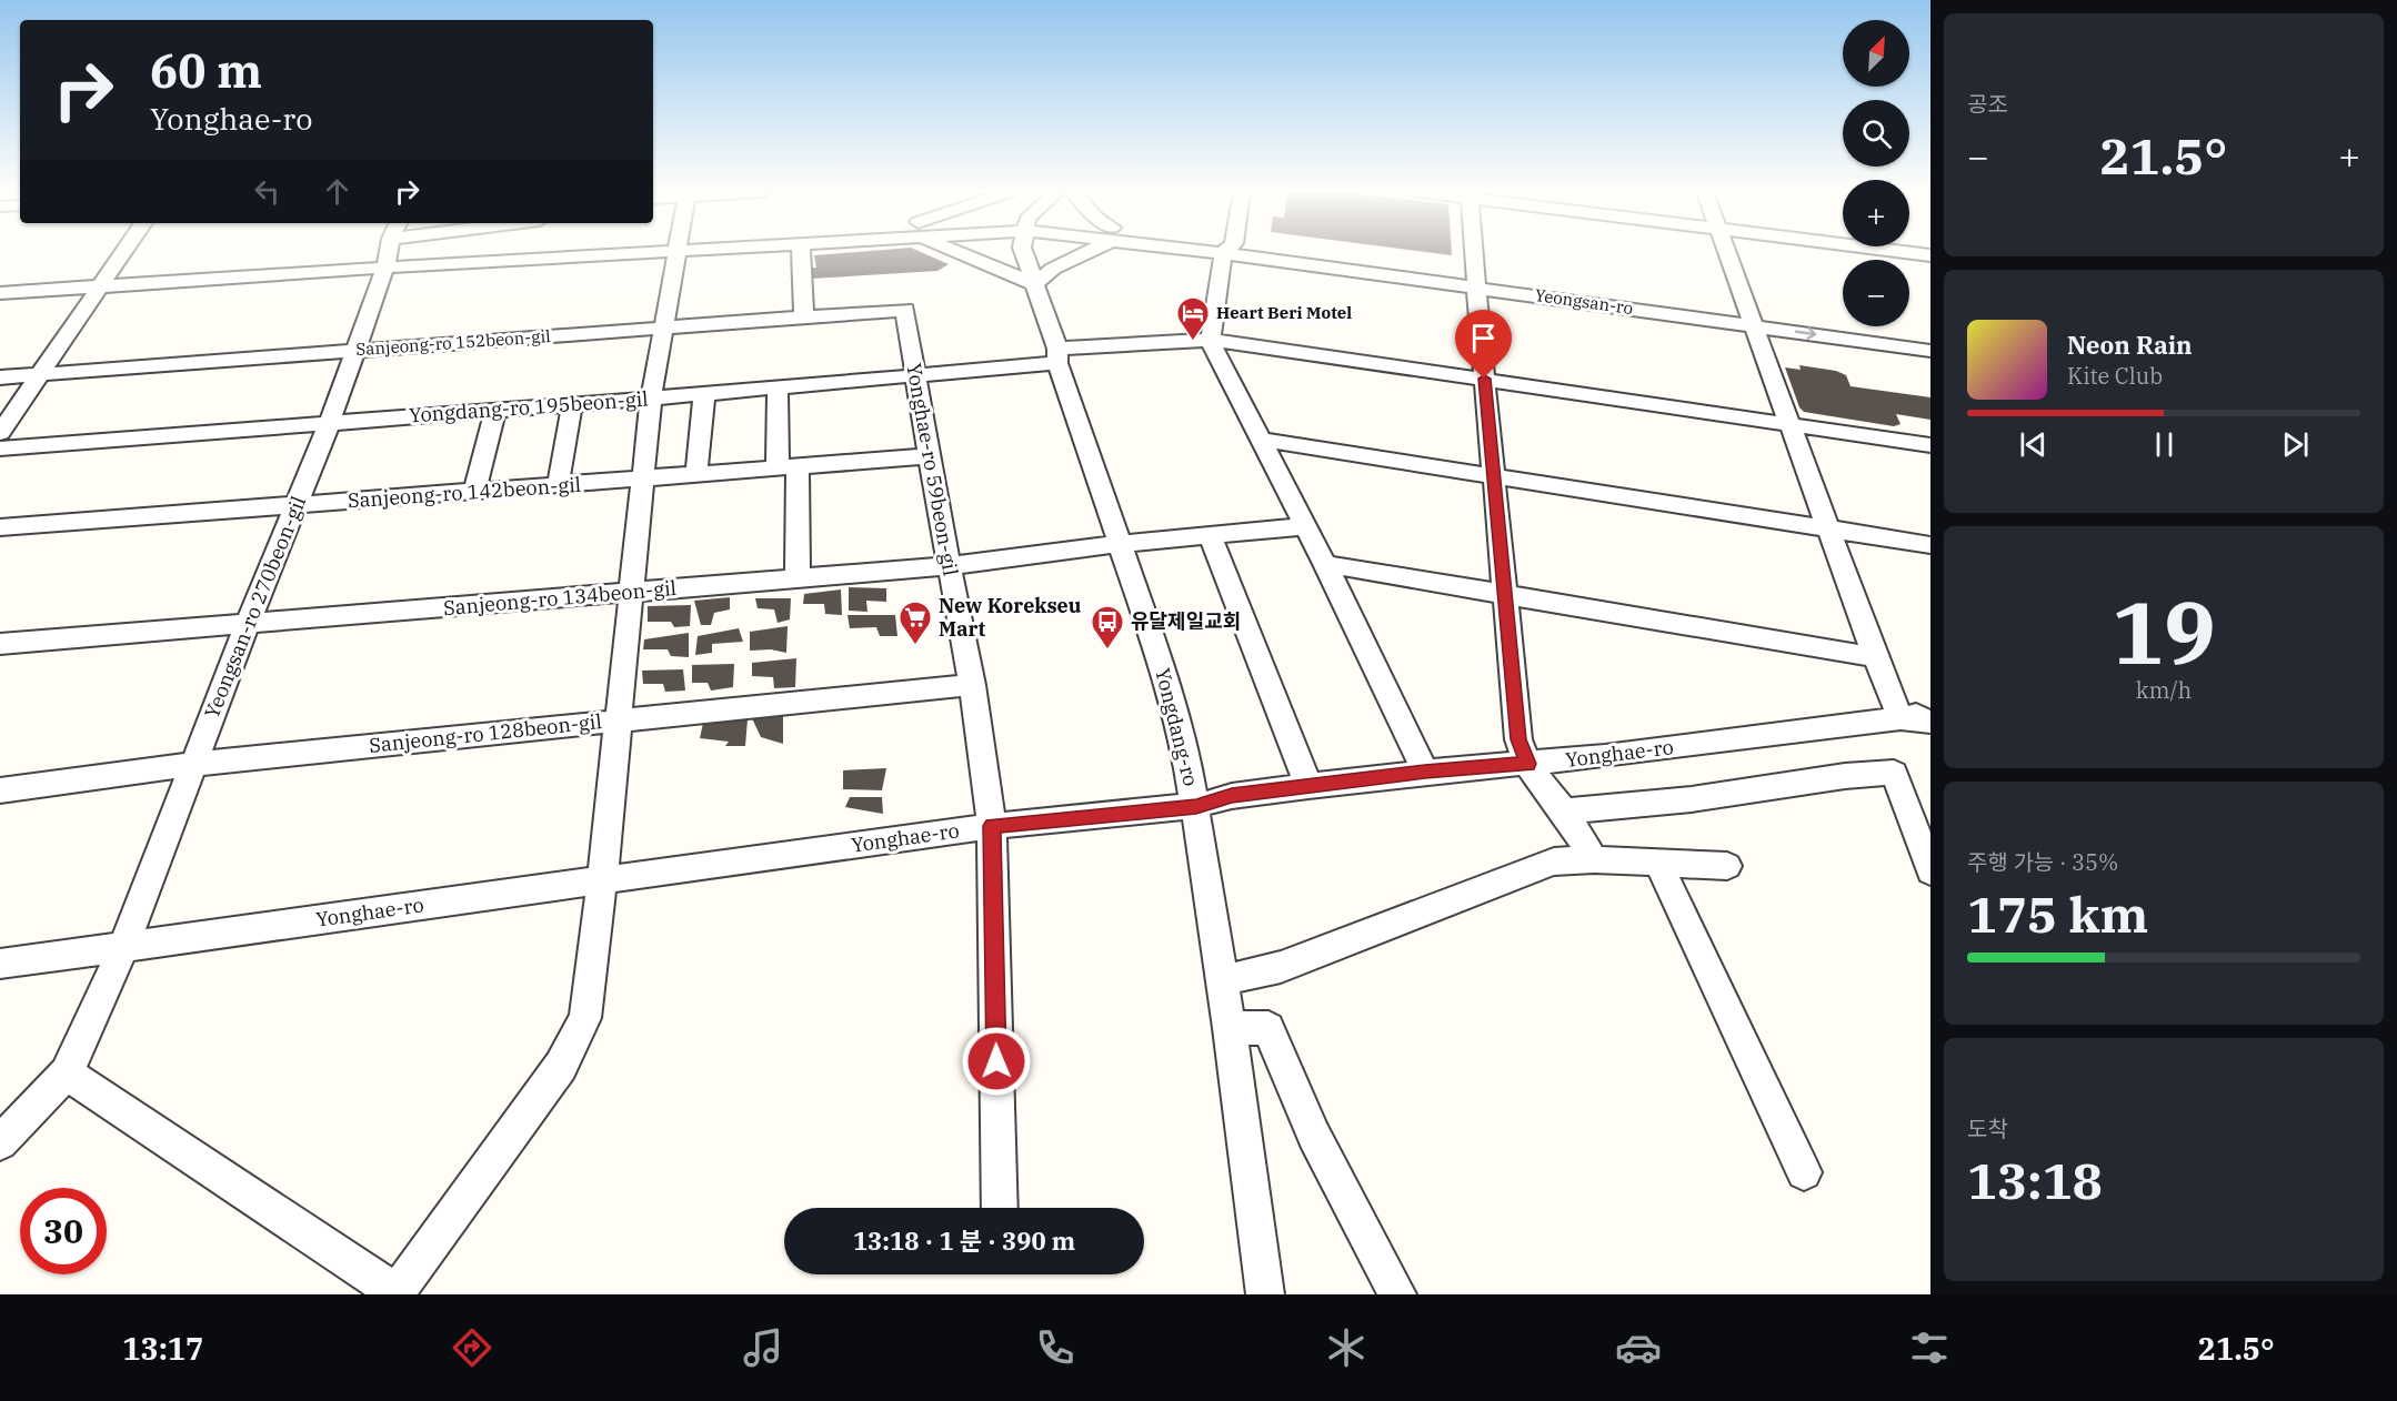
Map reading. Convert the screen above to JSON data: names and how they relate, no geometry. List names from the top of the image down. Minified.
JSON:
{"streets":{"street":["Yeongsan-ro","Sanjeong-ro 152beon-gil","Yongdang-ro 195beon-gil","Yonghae-ro 59beon-gil","Sanjeong-ro 142beon-gil","Sanjeong-ro 134beon-gil","Yeongsan-ro 270beon-gil","Yongdang-ro","Sanjeong-ro 128beon-gil","Yonghae-ro"]},"crossings":[["Yeongsan-ro","Yeongsan-ro 270beon-gil"],["Sanjeong-ro 152beon-gil","Yonghae-ro 59beon-gil"],["Sanjeong-ro 152beon-gil","Yeongsan-ro 270beon-gil"],["Yongdang-ro 195beon-gil","Yonghae-ro 59beon-gil"],["Yongdang-ro 195beon-gil","Yeongsan-ro 270beon-gil"],["Yongdang-ro 195beon-gil","Yongdang-ro"],["Yonghae-ro 59beon-gil","Sanjeong-ro 142beon-gil"],["Yonghae-ro 59beon-gil","Sanjeong-ro 134beon-gil"],["Yonghae-ro 59beon-gil","Sanjeong-ro 128beon-gil"],["Yonghae-ro 59beon-gil","Yonghae-ro"],["Sanjeong-ro 142beon-gil","Yeongsan-ro 270beon-gil"],["Sanjeong-ro 134beon-gil","Yeongsan-ro 270beon-gil"],["Sanjeong-ro 134beon-gil","Yongdang-ro"],["Yeongsan-ro 270beon-gil","Sanjeong-ro 128beon-gil"],["Yeongsan-ro 270beon-gil","Yonghae-ro"],["Yongdang-ro","Yonghae-ro"]],"places":{"hotel":["Heart Beri Motel"],"supermarket":["New Korekseu Mart"],"bus stop":["유달제일교회"]},"north":"top right","page":{"tile":["공조",["19","km/h"],["주행 가능 · 35%","175 km"],["도착","13:18"]],"map_buttons":["+","−"],"turn":["60 m","Yonghae-ro"],"heat":["−","21.5°","+"],"song":["Neon Rain","Kite Club"],"limit":"30","trip":"13:18 · 1 분 · 390 m","tabs":["13:17","21.5°"]}}
